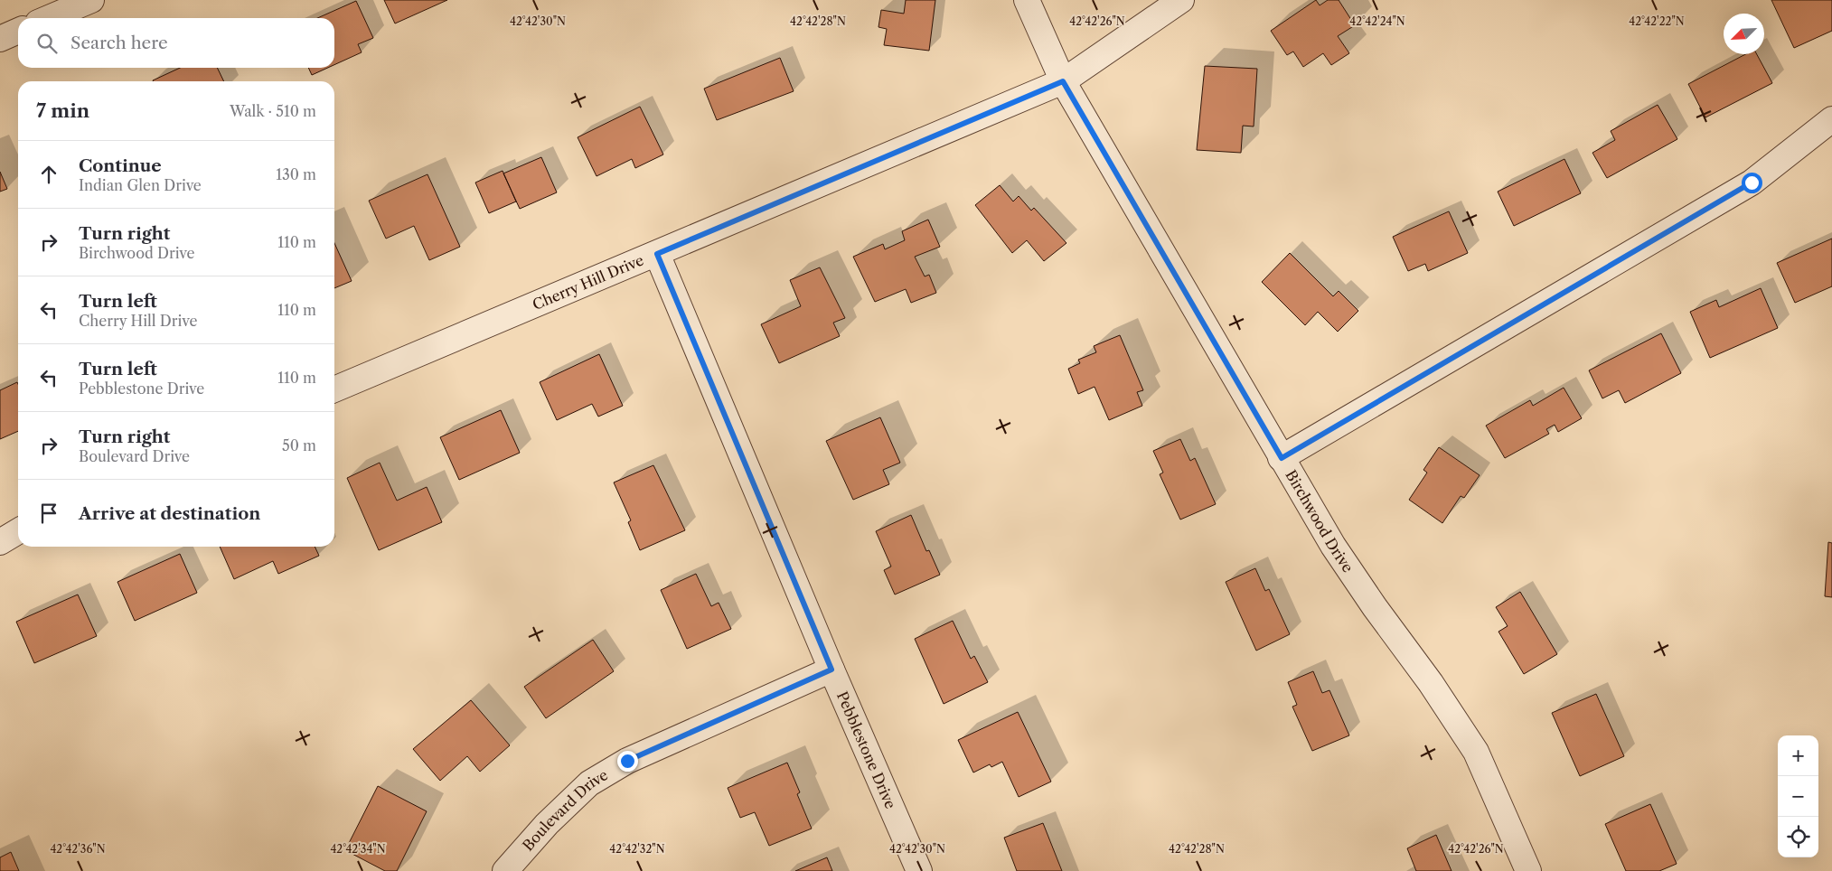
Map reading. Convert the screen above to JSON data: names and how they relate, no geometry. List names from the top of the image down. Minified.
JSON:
{"streets":{"street":["Cherry Hill Drive","Birchwood Drive","Pebblestone Drive","Boulevard Drive"]},"crossings":[["Cherry Hill Drive","Birchwood Drive"],["Cherry Hill Drive","Pebblestone Drive"],["Pebblestone Drive","Boulevard Drive"]],"north":"bottom left","page":{"search":"Search here","heading":["7 min","Walk · 510 m"],"list":[["Continue","Indian Glen Drive","130 m"],["Turn right","Birchwood Drive","110 m"],["Turn left","Cherry Hill Drive","110 m"],["Turn left","Pebblestone Drive","110 m"],["Turn right","Boulevard Drive","50 m"],"Arrive at destination"],"map_buttons":["+","−"]},"coordinates":["42°42'30\"N","42°42'28\"N","42°42'26\"N","42°42'24\"N","42°42'22\"N","42°42'36\"N","42°42'34\"N","42°42'32\"N"]}
